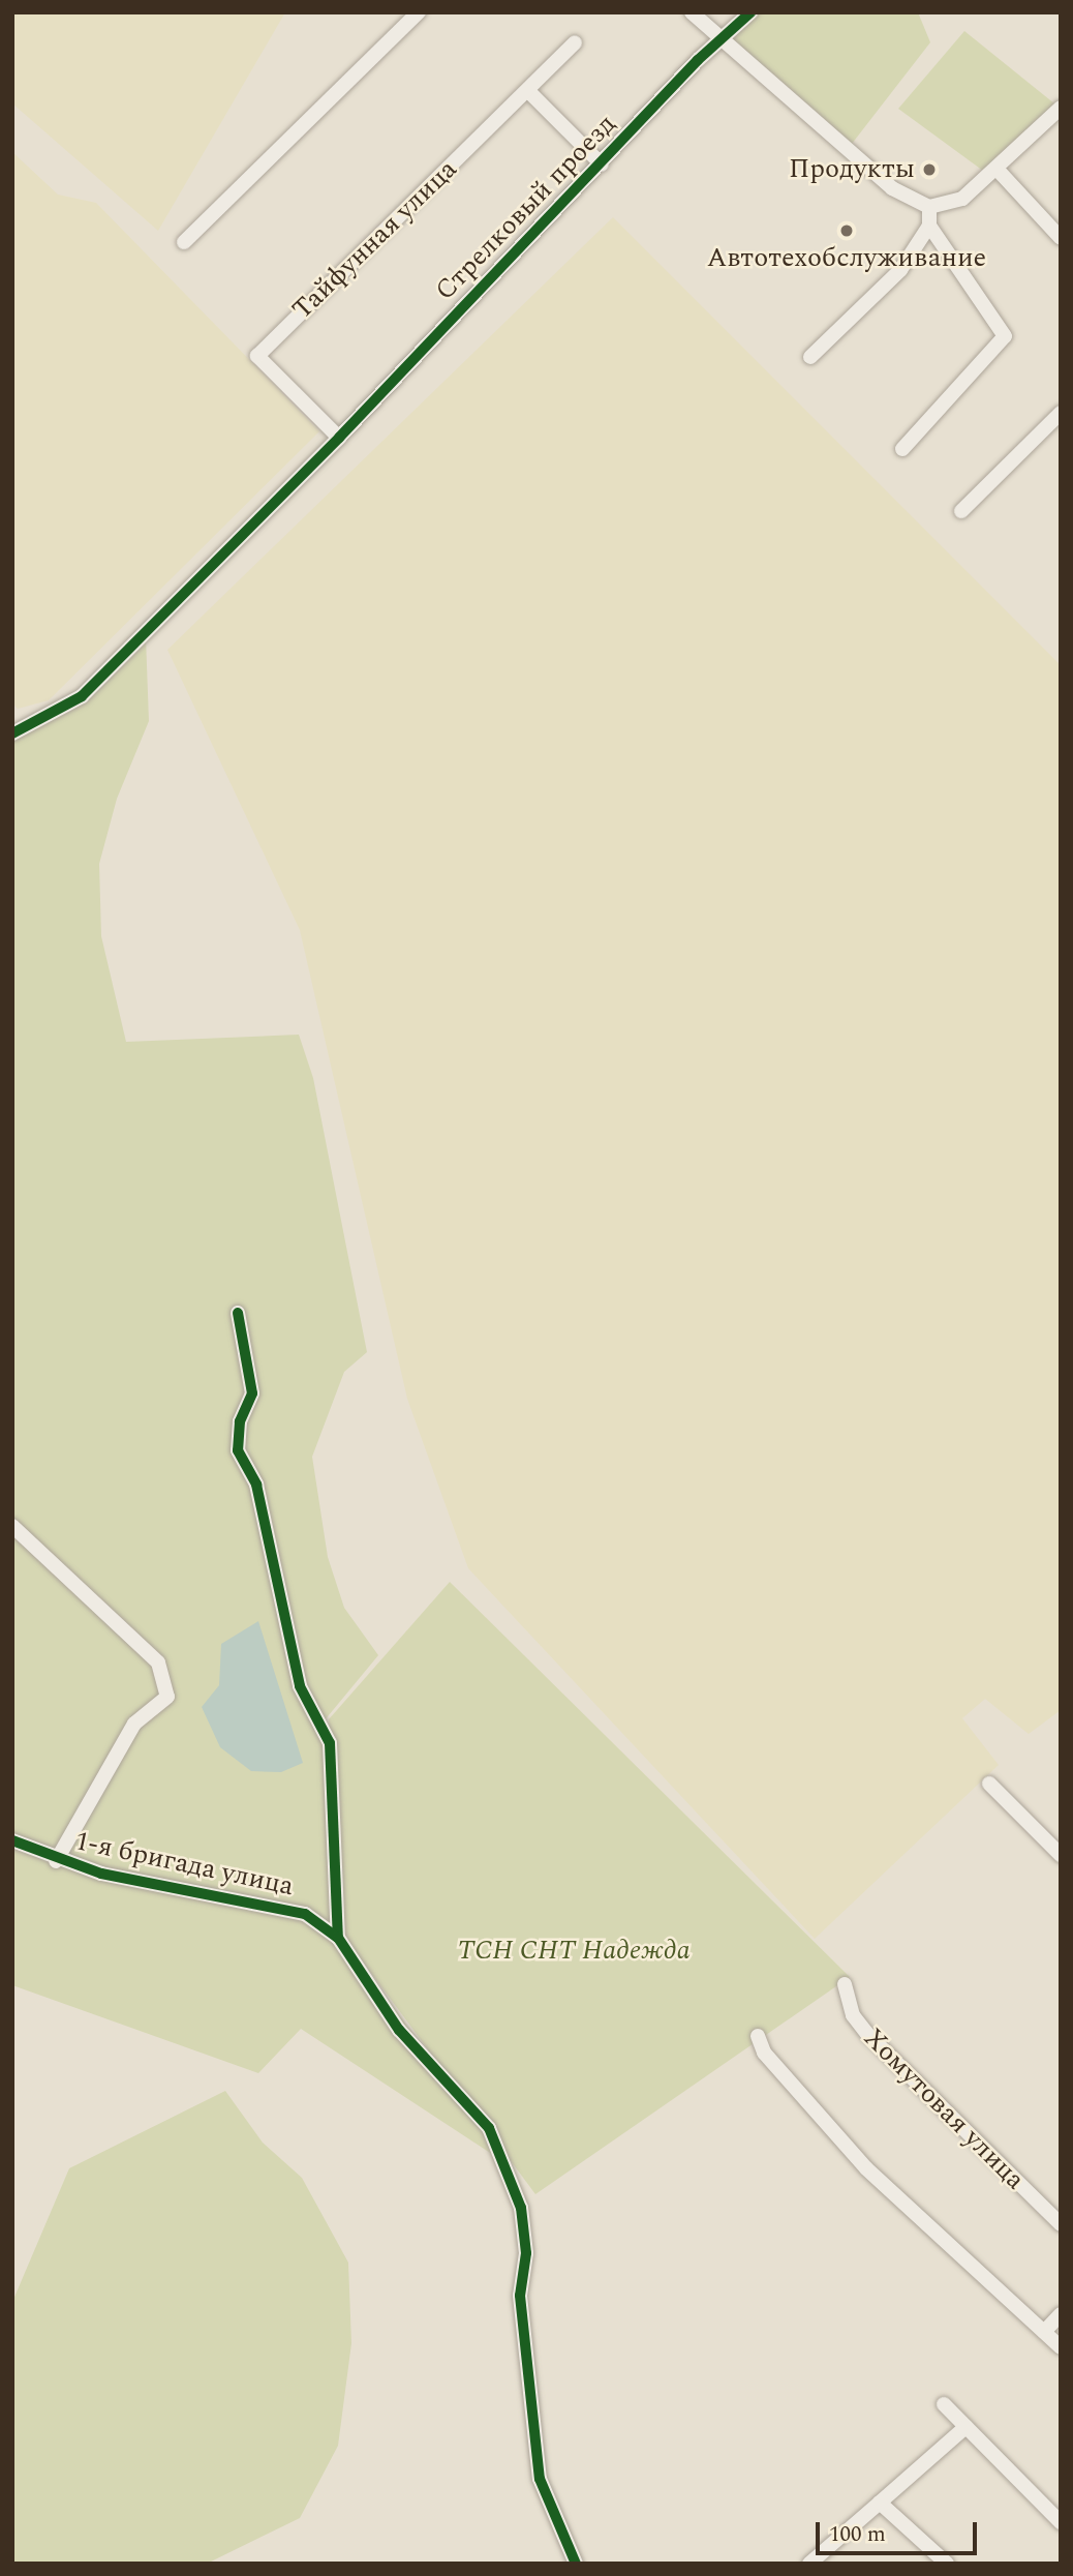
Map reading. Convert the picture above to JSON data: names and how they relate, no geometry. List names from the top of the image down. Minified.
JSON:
{"streets":{"street":["Стрелковый проезд","Тайфунная улица","1-я бригада улица","Хомутовая улица"]},"crossings":[["Стрелковый проезд","Тайфунная улица"]],"parks":["ТСН СНТ Надежда"],"places":["Продукты","Автотехобслуживание"],"scale_bar":"100 m"}
